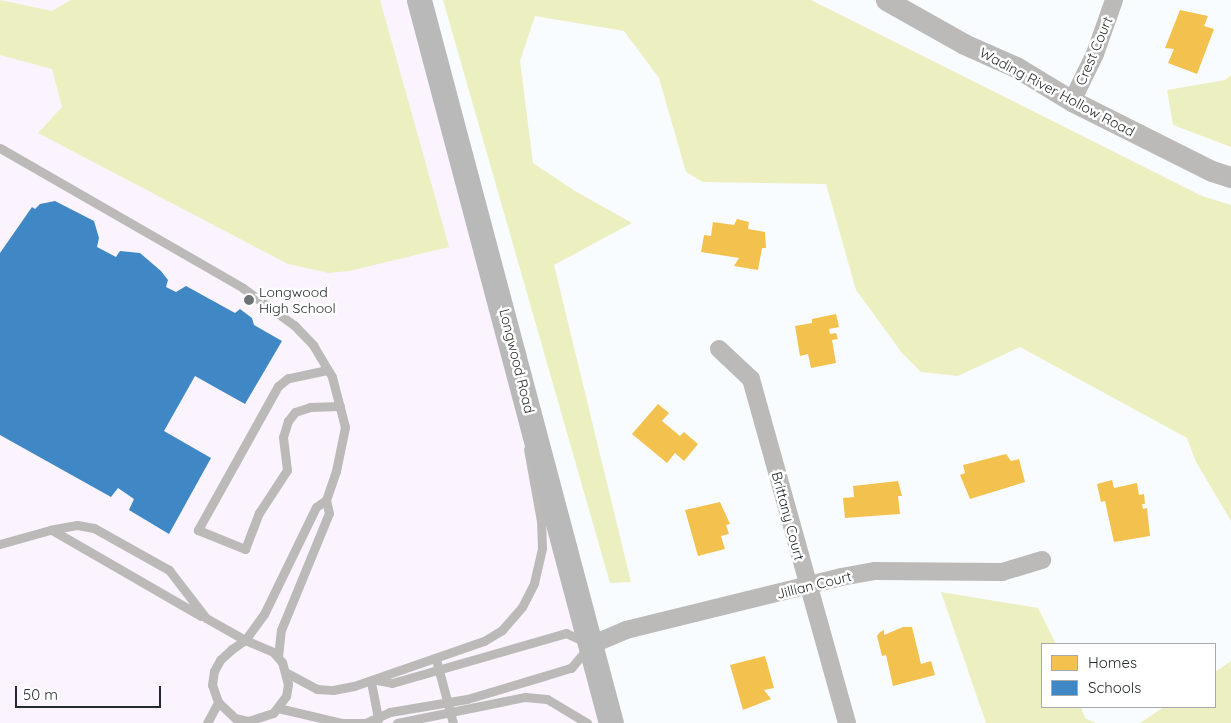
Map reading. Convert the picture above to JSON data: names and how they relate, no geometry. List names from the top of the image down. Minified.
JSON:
{"streets":{"main road":["Longwood Road"],"street":["Crest Court","Wading River Hollow Road","Brittany Court","Jillian Court"]},"crossings":[["Crest Court","Wading River Hollow Road"],["Longwood Road","Jillian Court"],["Brittany Court","Jillian Court"]],"places":["Longwood High School"],"legend":["Homes","Schools"],"scale_bar":"50 m"}
